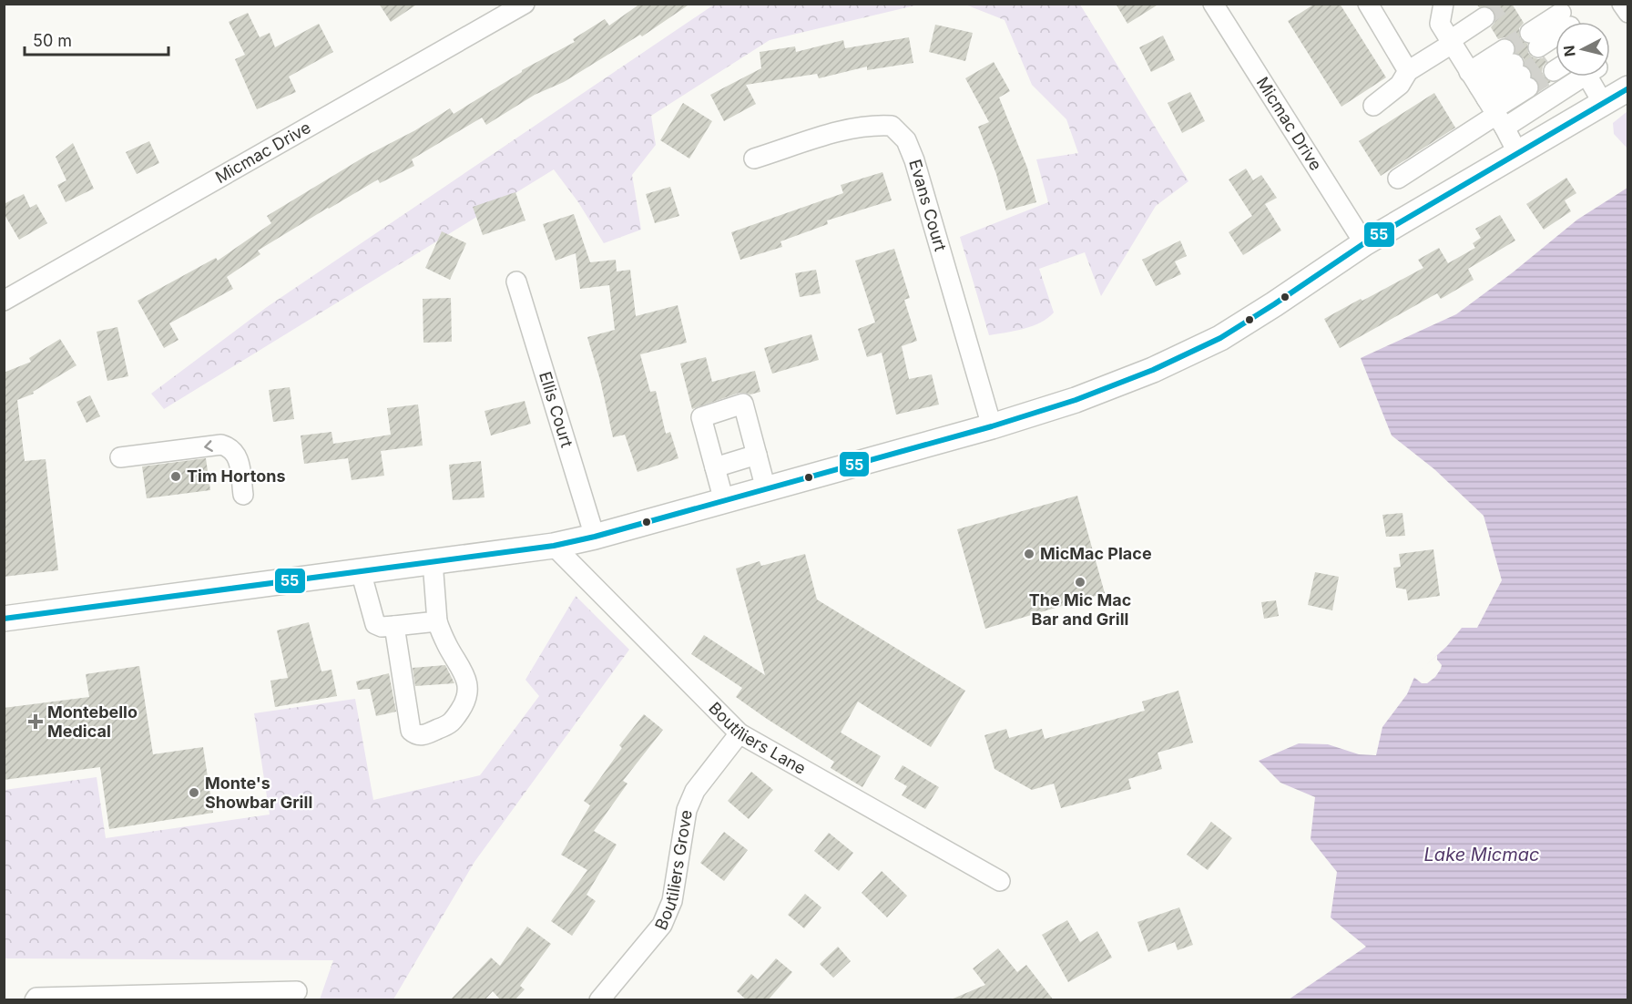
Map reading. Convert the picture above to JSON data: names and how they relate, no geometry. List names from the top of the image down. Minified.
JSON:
{"streets":{"street":["Micmac Drive","Evans Court","Ellis Court","Boutiliers Lane","Boutiliers Grove"]},"crossings":[["Boutiliers Lane","Boutiliers Grove"]],"water":["Lake Micmac"],"places":{"other":["Tim Hortons","MicMac Place","The Mic Mac Bar and Grill","Monte's Showbar Grill"],"health":["Montebello Medical"]},"lines":["transit line 55"],"scale_bar":"50 m","north":"left"}
